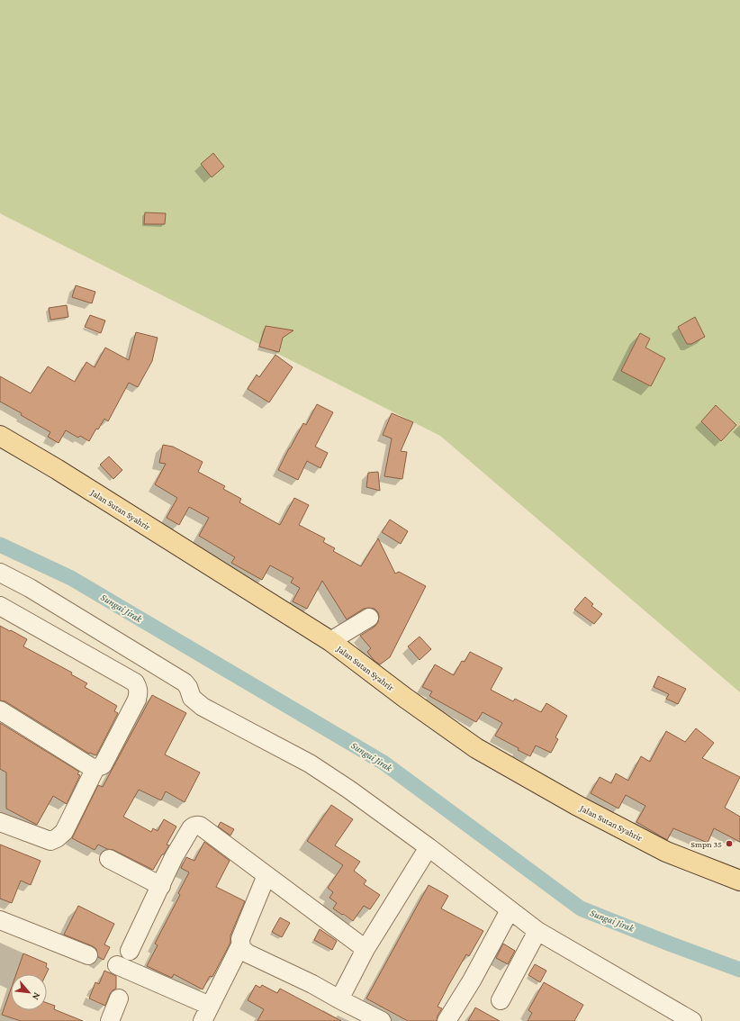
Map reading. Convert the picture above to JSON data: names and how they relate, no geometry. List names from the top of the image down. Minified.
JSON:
{"streets":{"main road":["Jalan Sutan Syahrir"]},"water":["Sungai Jirak"],"places":["Smpn 35"],"north":"bottom right"}
